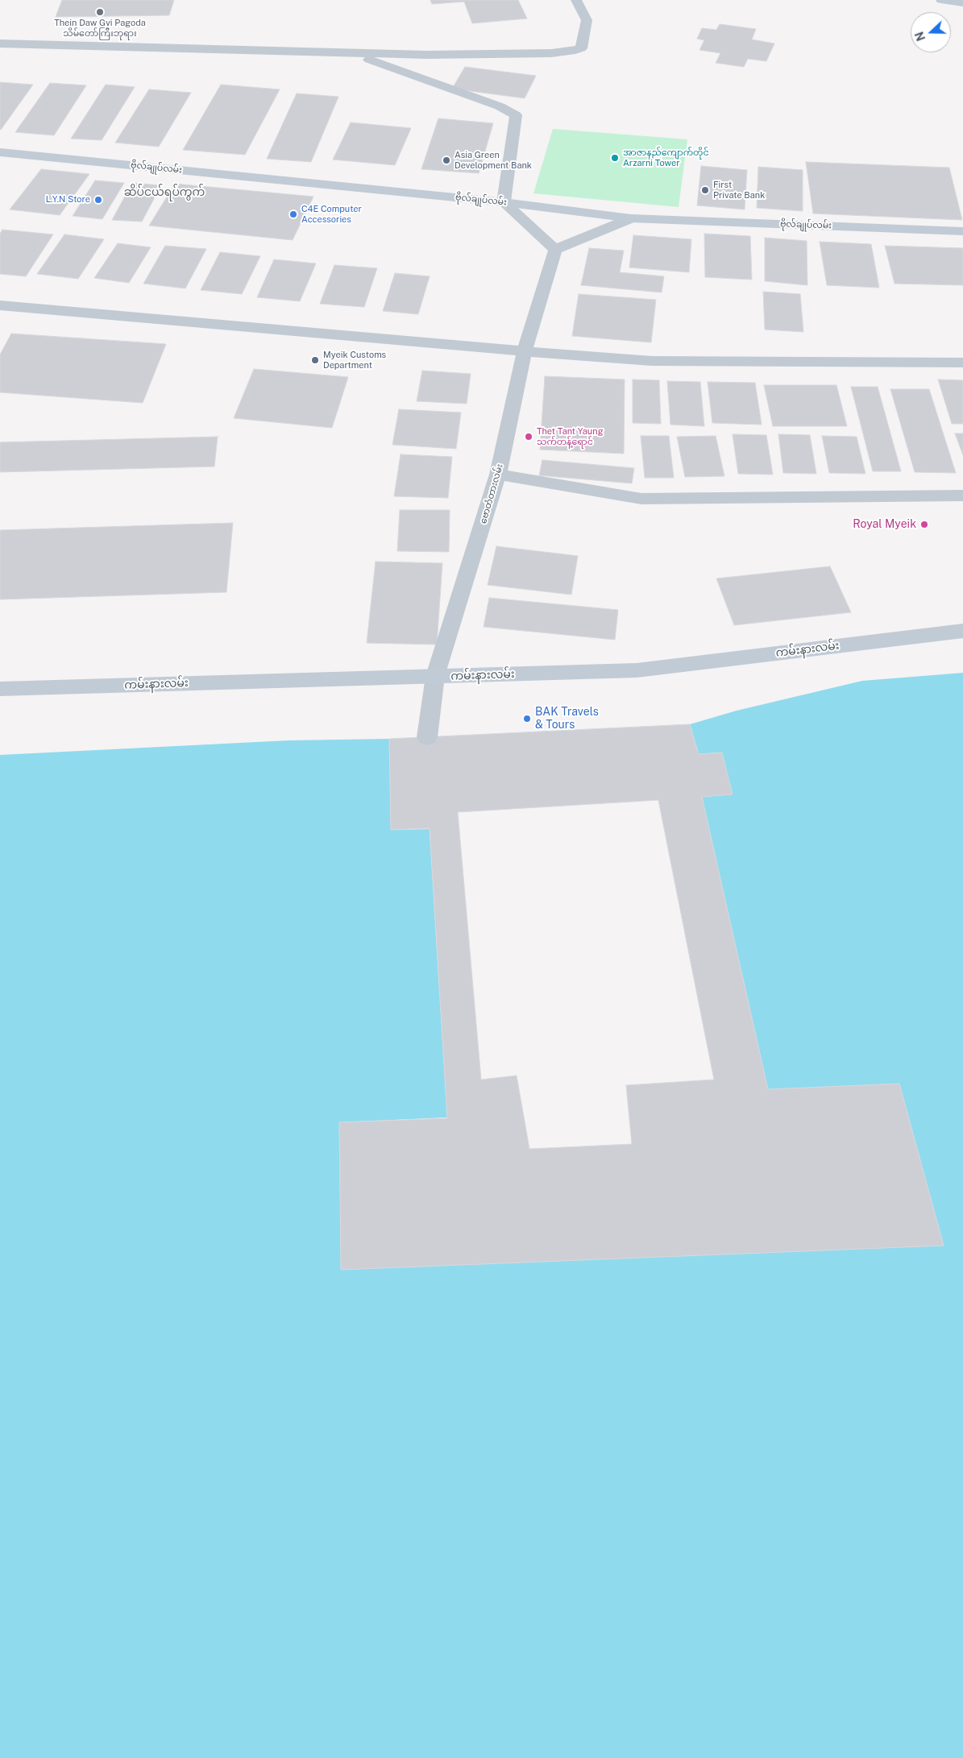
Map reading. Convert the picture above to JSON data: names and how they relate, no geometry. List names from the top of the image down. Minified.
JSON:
{"streets":{"main road":["ဗိုလ်ချုပ်လမ်း","ကမ်းနားလမ်း"],"street":["ဗောတံတားလမ်း"]},"crossings":[["ဗောတံတားလမ်း","ကမ်းနားလမ်း"]],"districts":["ဆိပ်ငယ်ရပ်ကွက်"],"places":["Thein Daw Gyi Pagoda သိမ်တော်ကြီးဘုရား","အာဇာနည်ကျောက်တိုင် Arzarni Tower","Asia Green Development Bank","First Private Bank","L.Y.N Store","C4E Computer Accessories","Myeik Customs Department","Thet Tant Yaung သက်တန့်ရောင်","Royal Myeik","BAK Travels & Tours"],"north":"left"}
